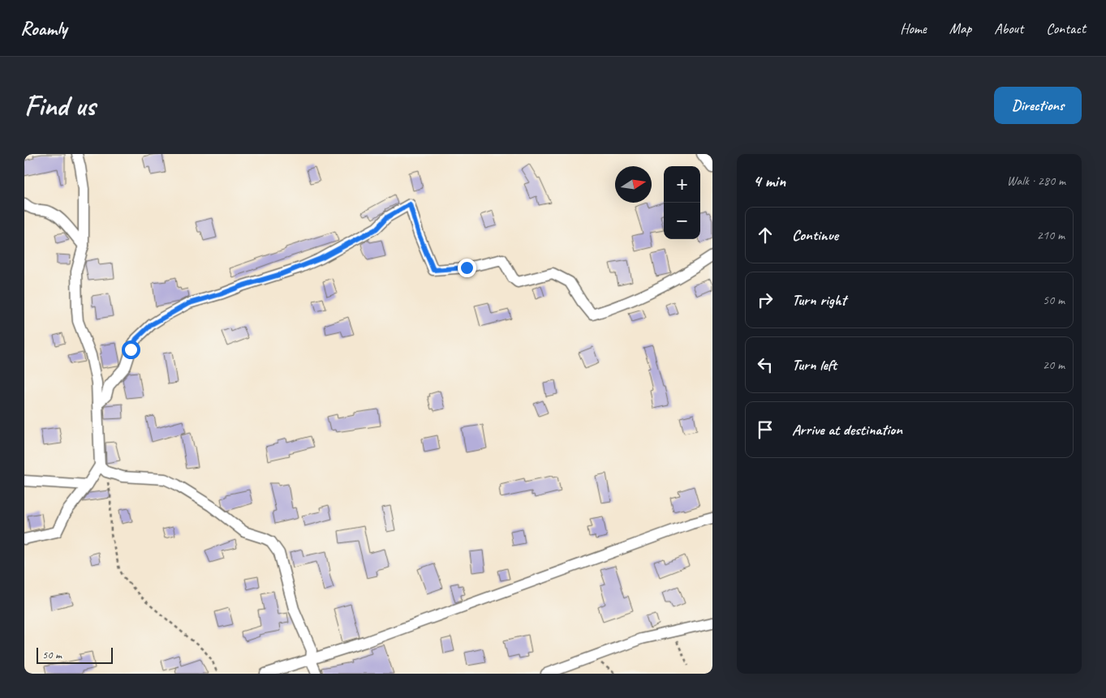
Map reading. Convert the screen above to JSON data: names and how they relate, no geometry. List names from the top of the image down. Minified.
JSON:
{"scale_bar":"50 m","north":"right","page":{"header":"Roamly","nav":["Home","Map","About","Contact"],"buttons":"Directions","title":"Find us","heading":["4 min","Walk · 280 m"],"map_buttons":["+","−"],"list":[["Continue","210 m"],["Turn right","50 m"],["Turn left","20 m"],"Arrive at destination"],"scale":"50 m"}}
